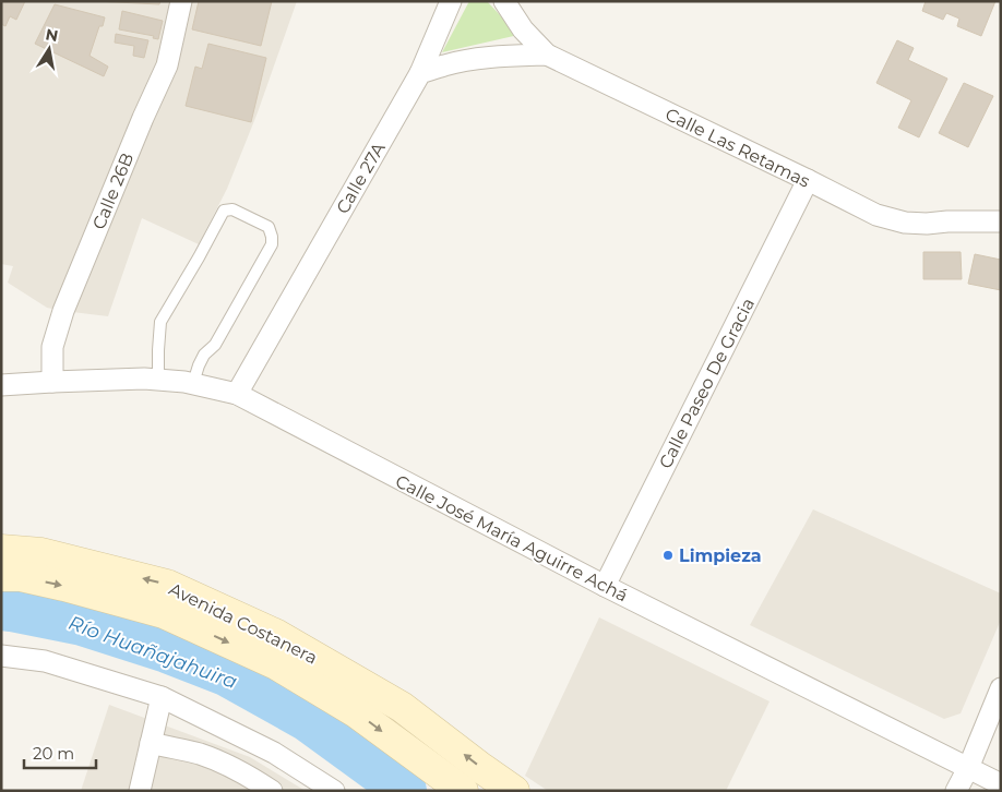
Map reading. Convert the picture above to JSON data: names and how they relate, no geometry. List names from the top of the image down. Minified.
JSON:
{"streets":{"main road":["Avenida Costanera"],"street":["Calle Las Retamas","Calle 27A","Calle 26B","Calle Paseo De Gracia","Calle José María Aguirre Achá"]},"crossings":[["Calle Las Retamas","Calle Paseo De Gracia"],["Calle 27A","Calle José María Aguirre Achá"],["Calle 26B","Calle José María Aguirre Achá"],["Calle Paseo De Gracia","Calle José María Aguirre Achá"]],"water":["Río Huañajahuira"],"places":["Limpieza"],"scale_bar":"20 m","north":"top"}
